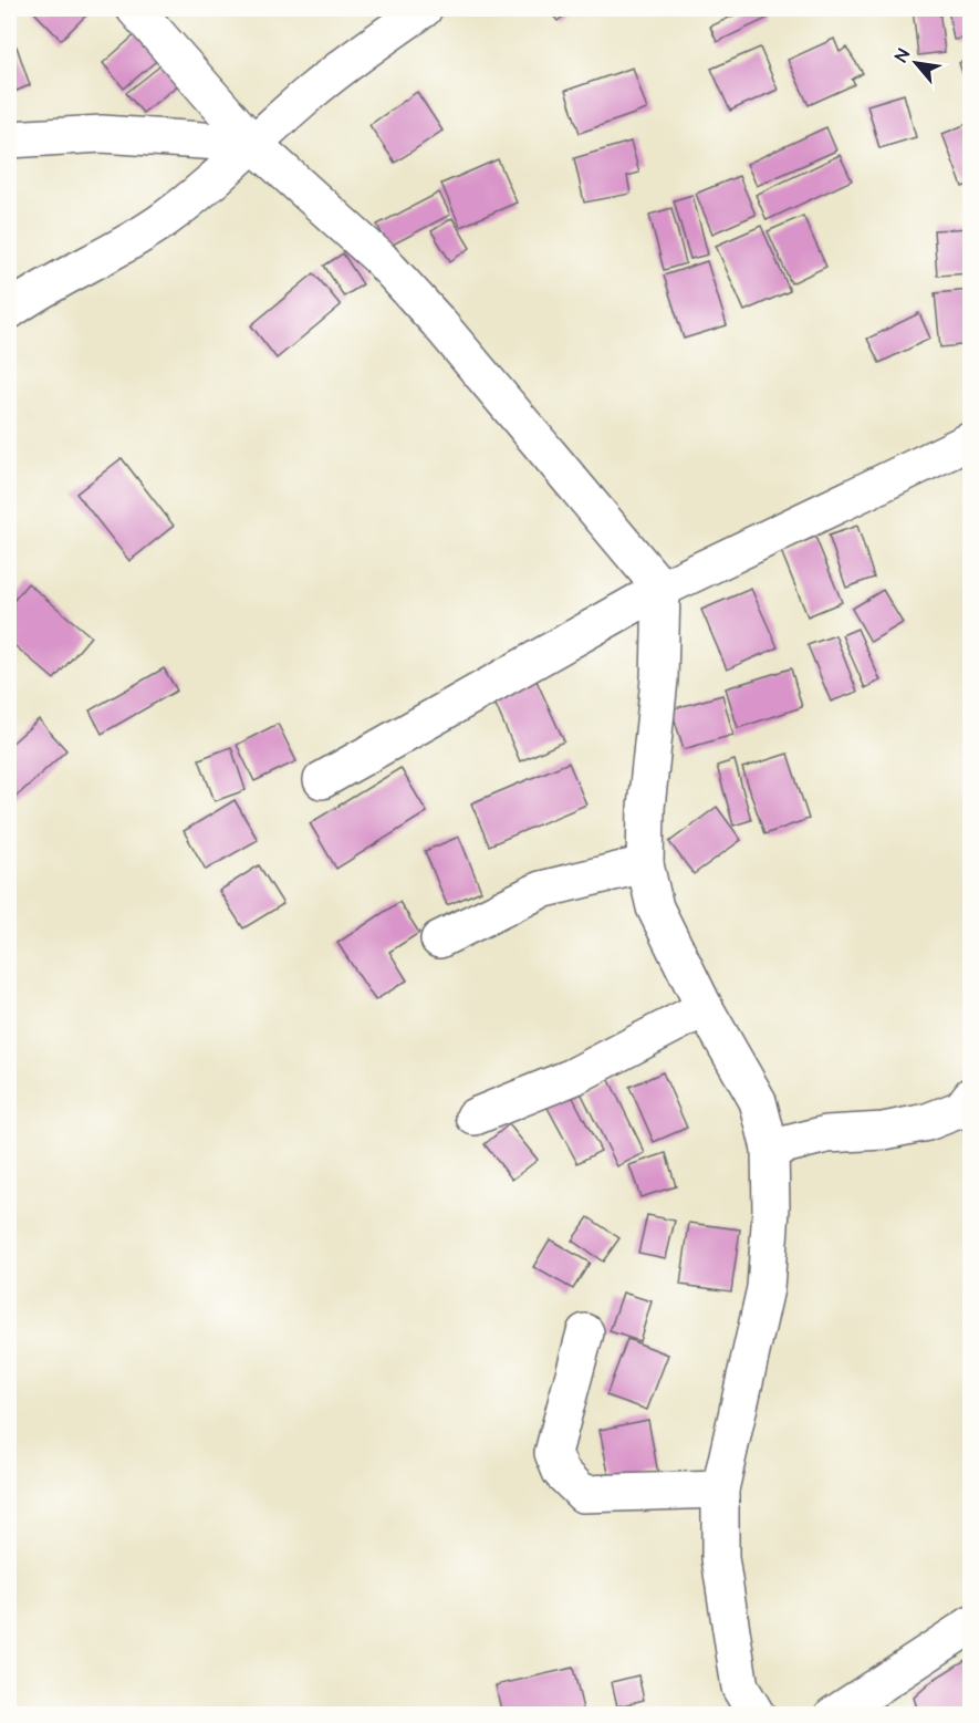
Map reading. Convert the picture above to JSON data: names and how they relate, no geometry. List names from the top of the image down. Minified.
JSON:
{"north":"top left"}
